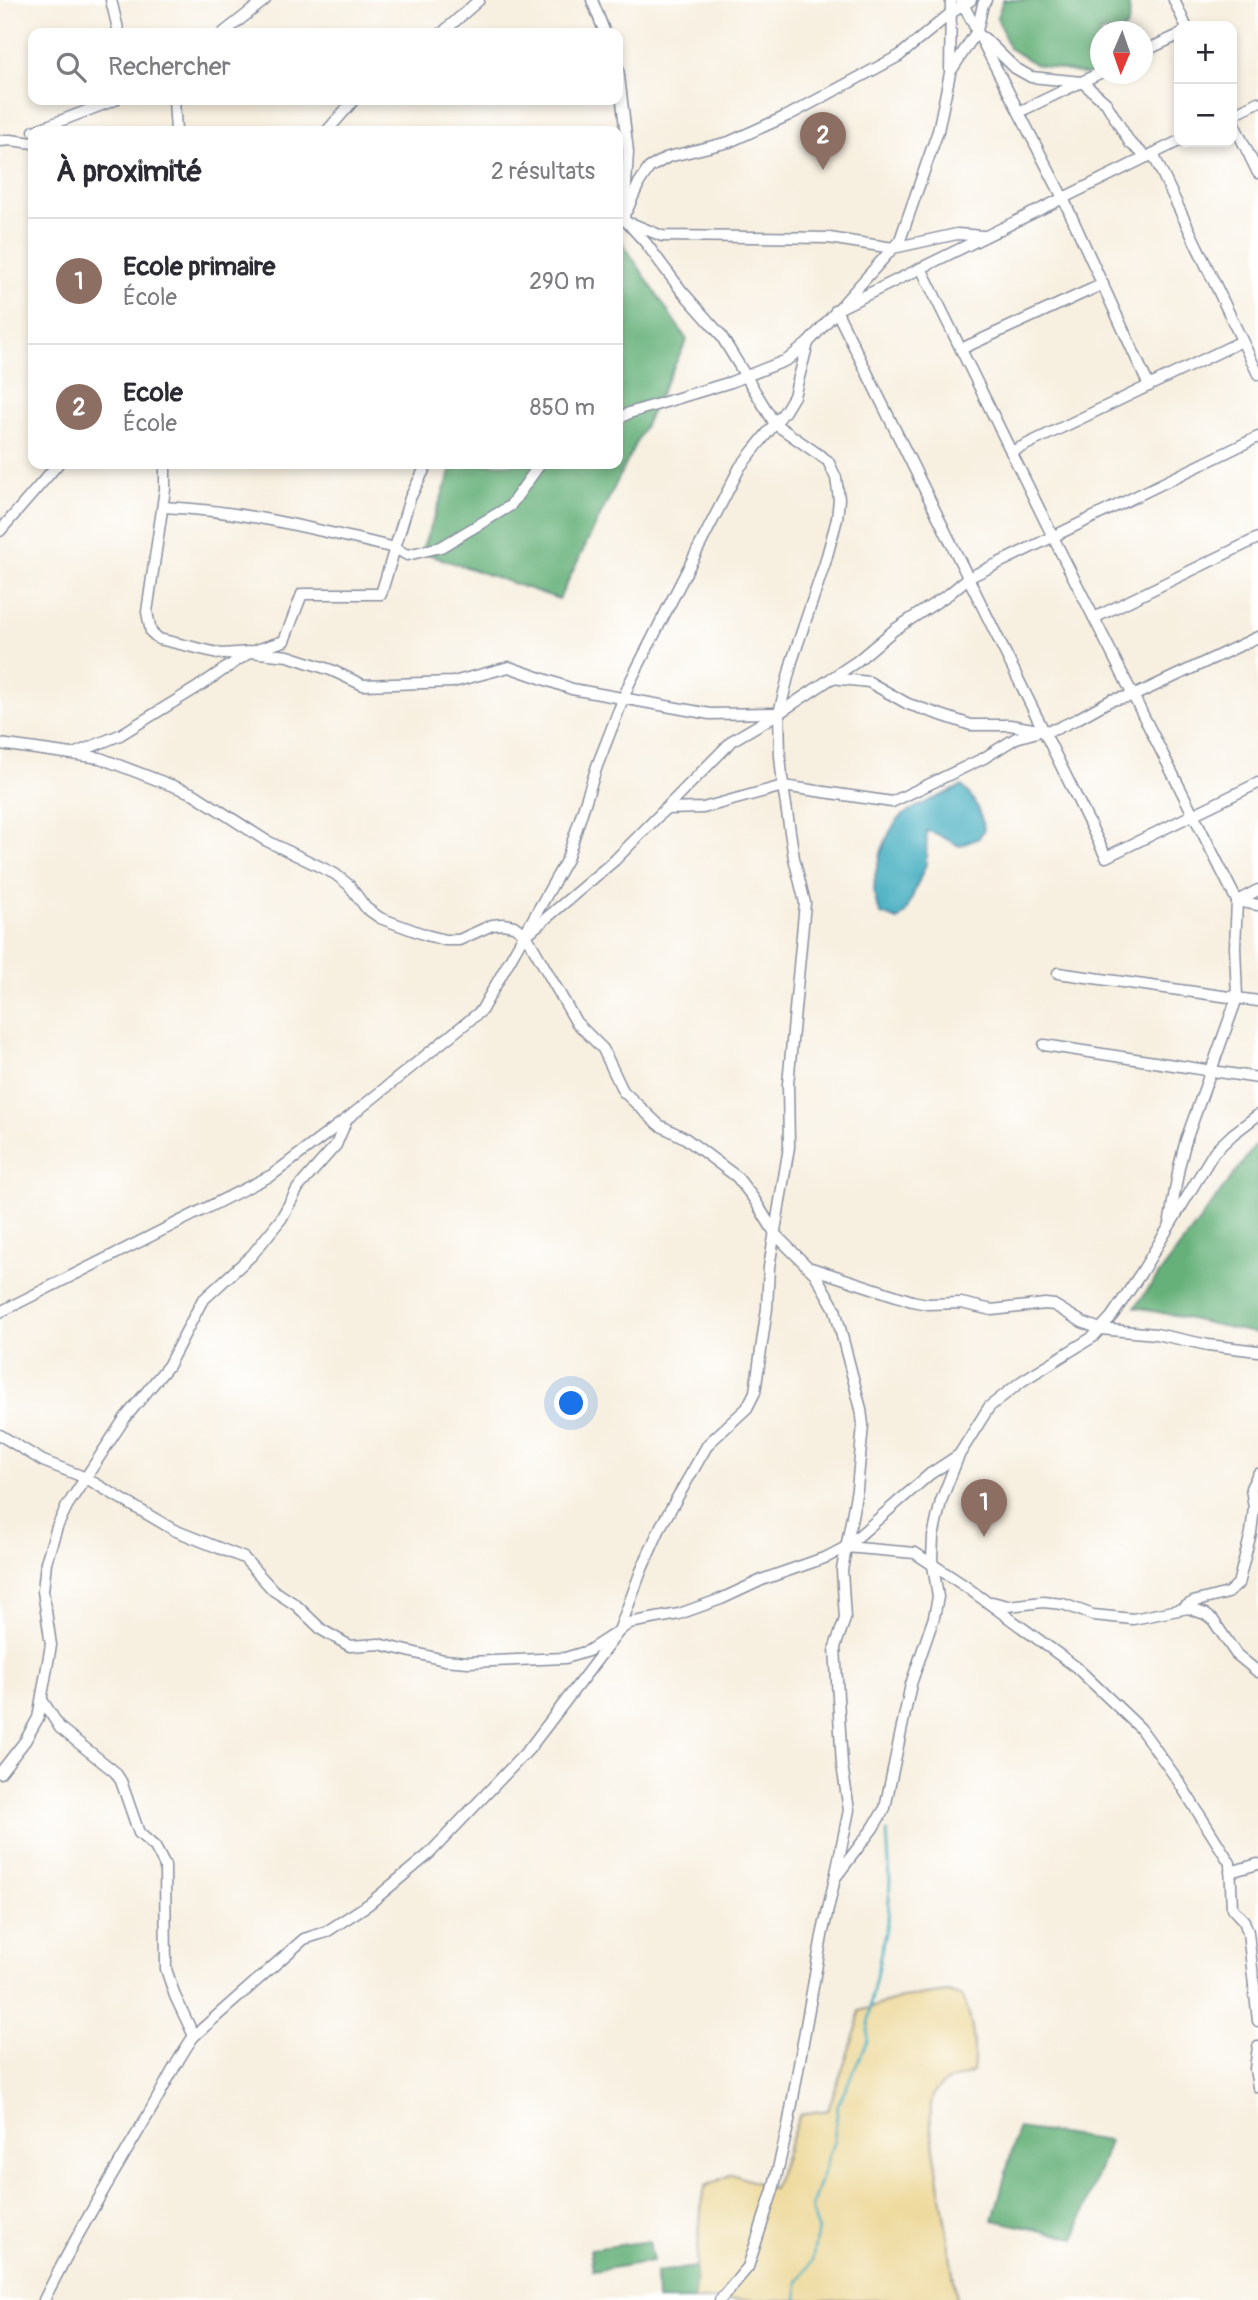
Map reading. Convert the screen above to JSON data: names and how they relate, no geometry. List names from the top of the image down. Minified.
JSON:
{"north":"bottom","page":{"map_buttons":["+","−"],"search":"Rechercher","pins":["2","1"],"heading":["À proximité","2 résultats"],"list":[{"mark":"1","name":"Ecole primaire","note":"École","value":"290 m"},{"mark":"2","name":"Ecole","note":"École","value":"850 m"}]}}
